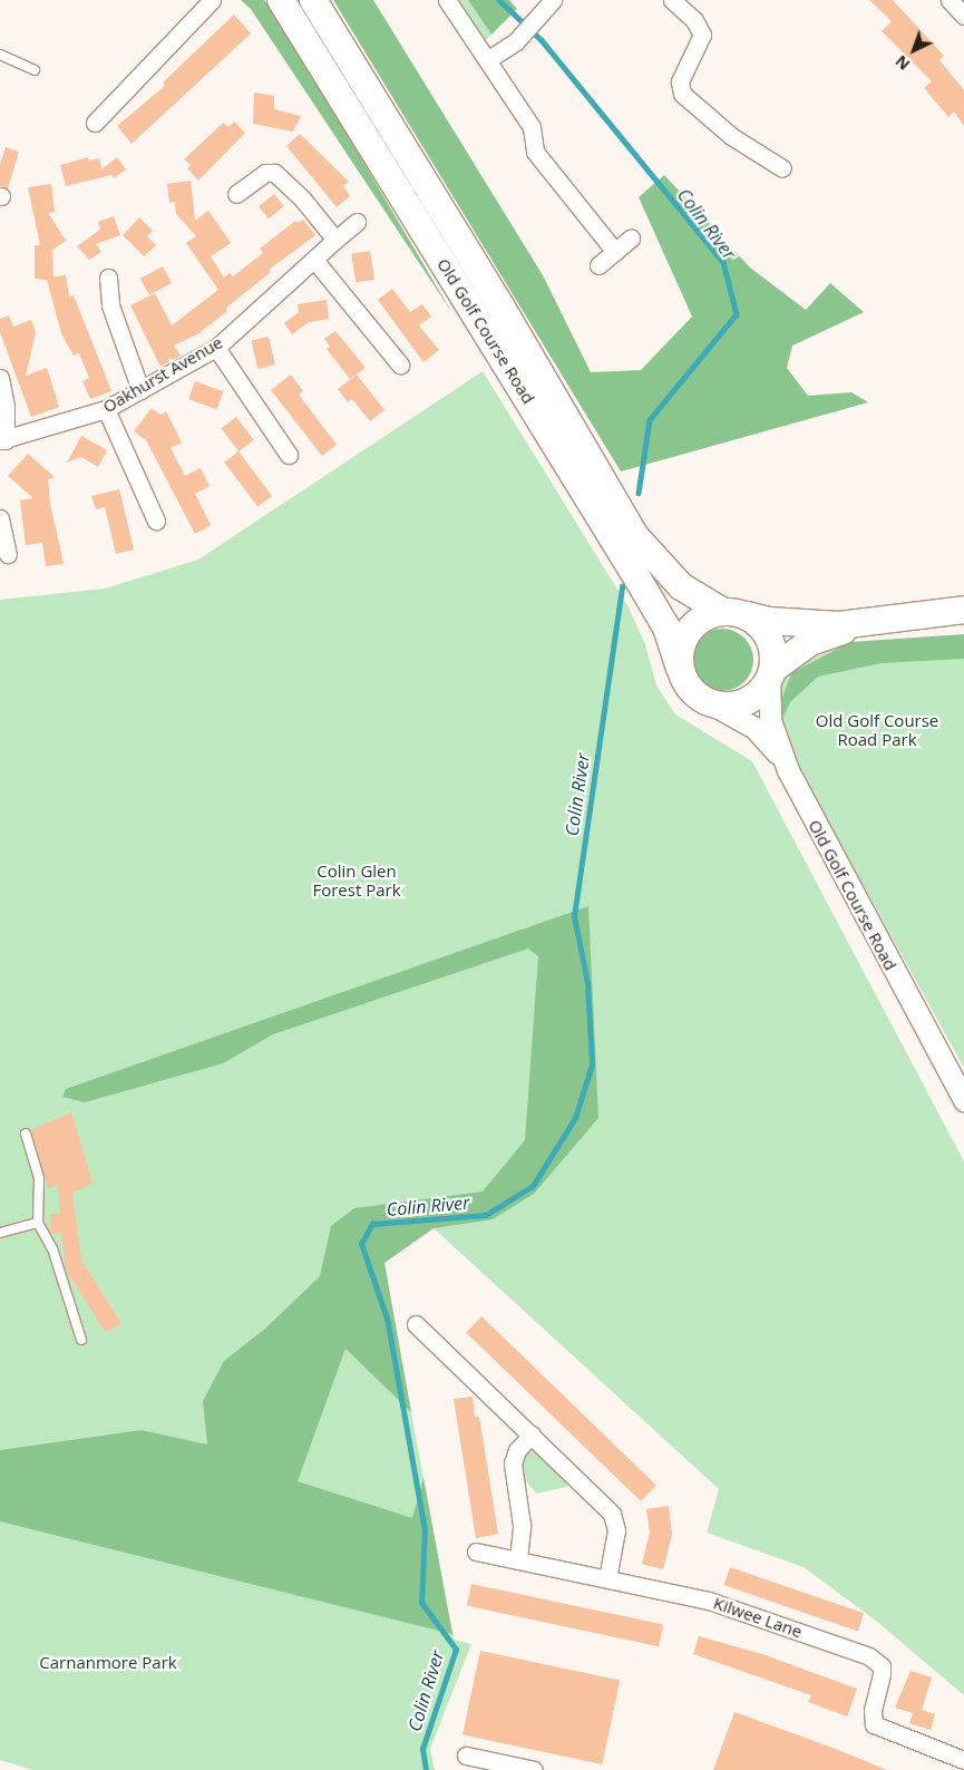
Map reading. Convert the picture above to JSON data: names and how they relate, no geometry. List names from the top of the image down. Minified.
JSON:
{"streets":{"highway":["Old Golf Course Road"],"street":["Oakhurst Avenue","Kilwee Lane"]},"water":["Colin River"],"parks":["Old Golf Course Road Park","Colin Glen Forest Park","Carnanmore Park"],"north":"bottom left"}
